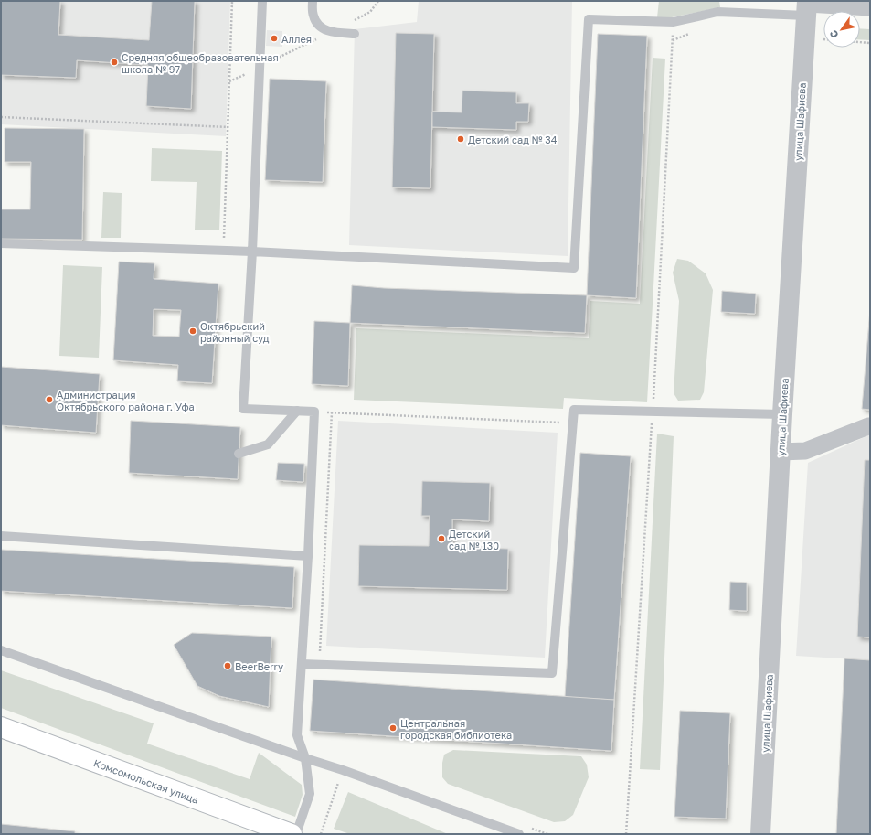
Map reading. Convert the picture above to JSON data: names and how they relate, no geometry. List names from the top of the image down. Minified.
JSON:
{"streets":{"main road":["Комсомольская улица"],"street":["улица Шафиева"]},"places":["Аллея","Средняя общеобразовательная школа № 97","Детский сад № 34","Октябрьский районный суд","Администрация Октябрьского района г. Уфа","Детский сад № 130","BeerBerry","Центральная городская библиотека"],"north":"bottom left"}
